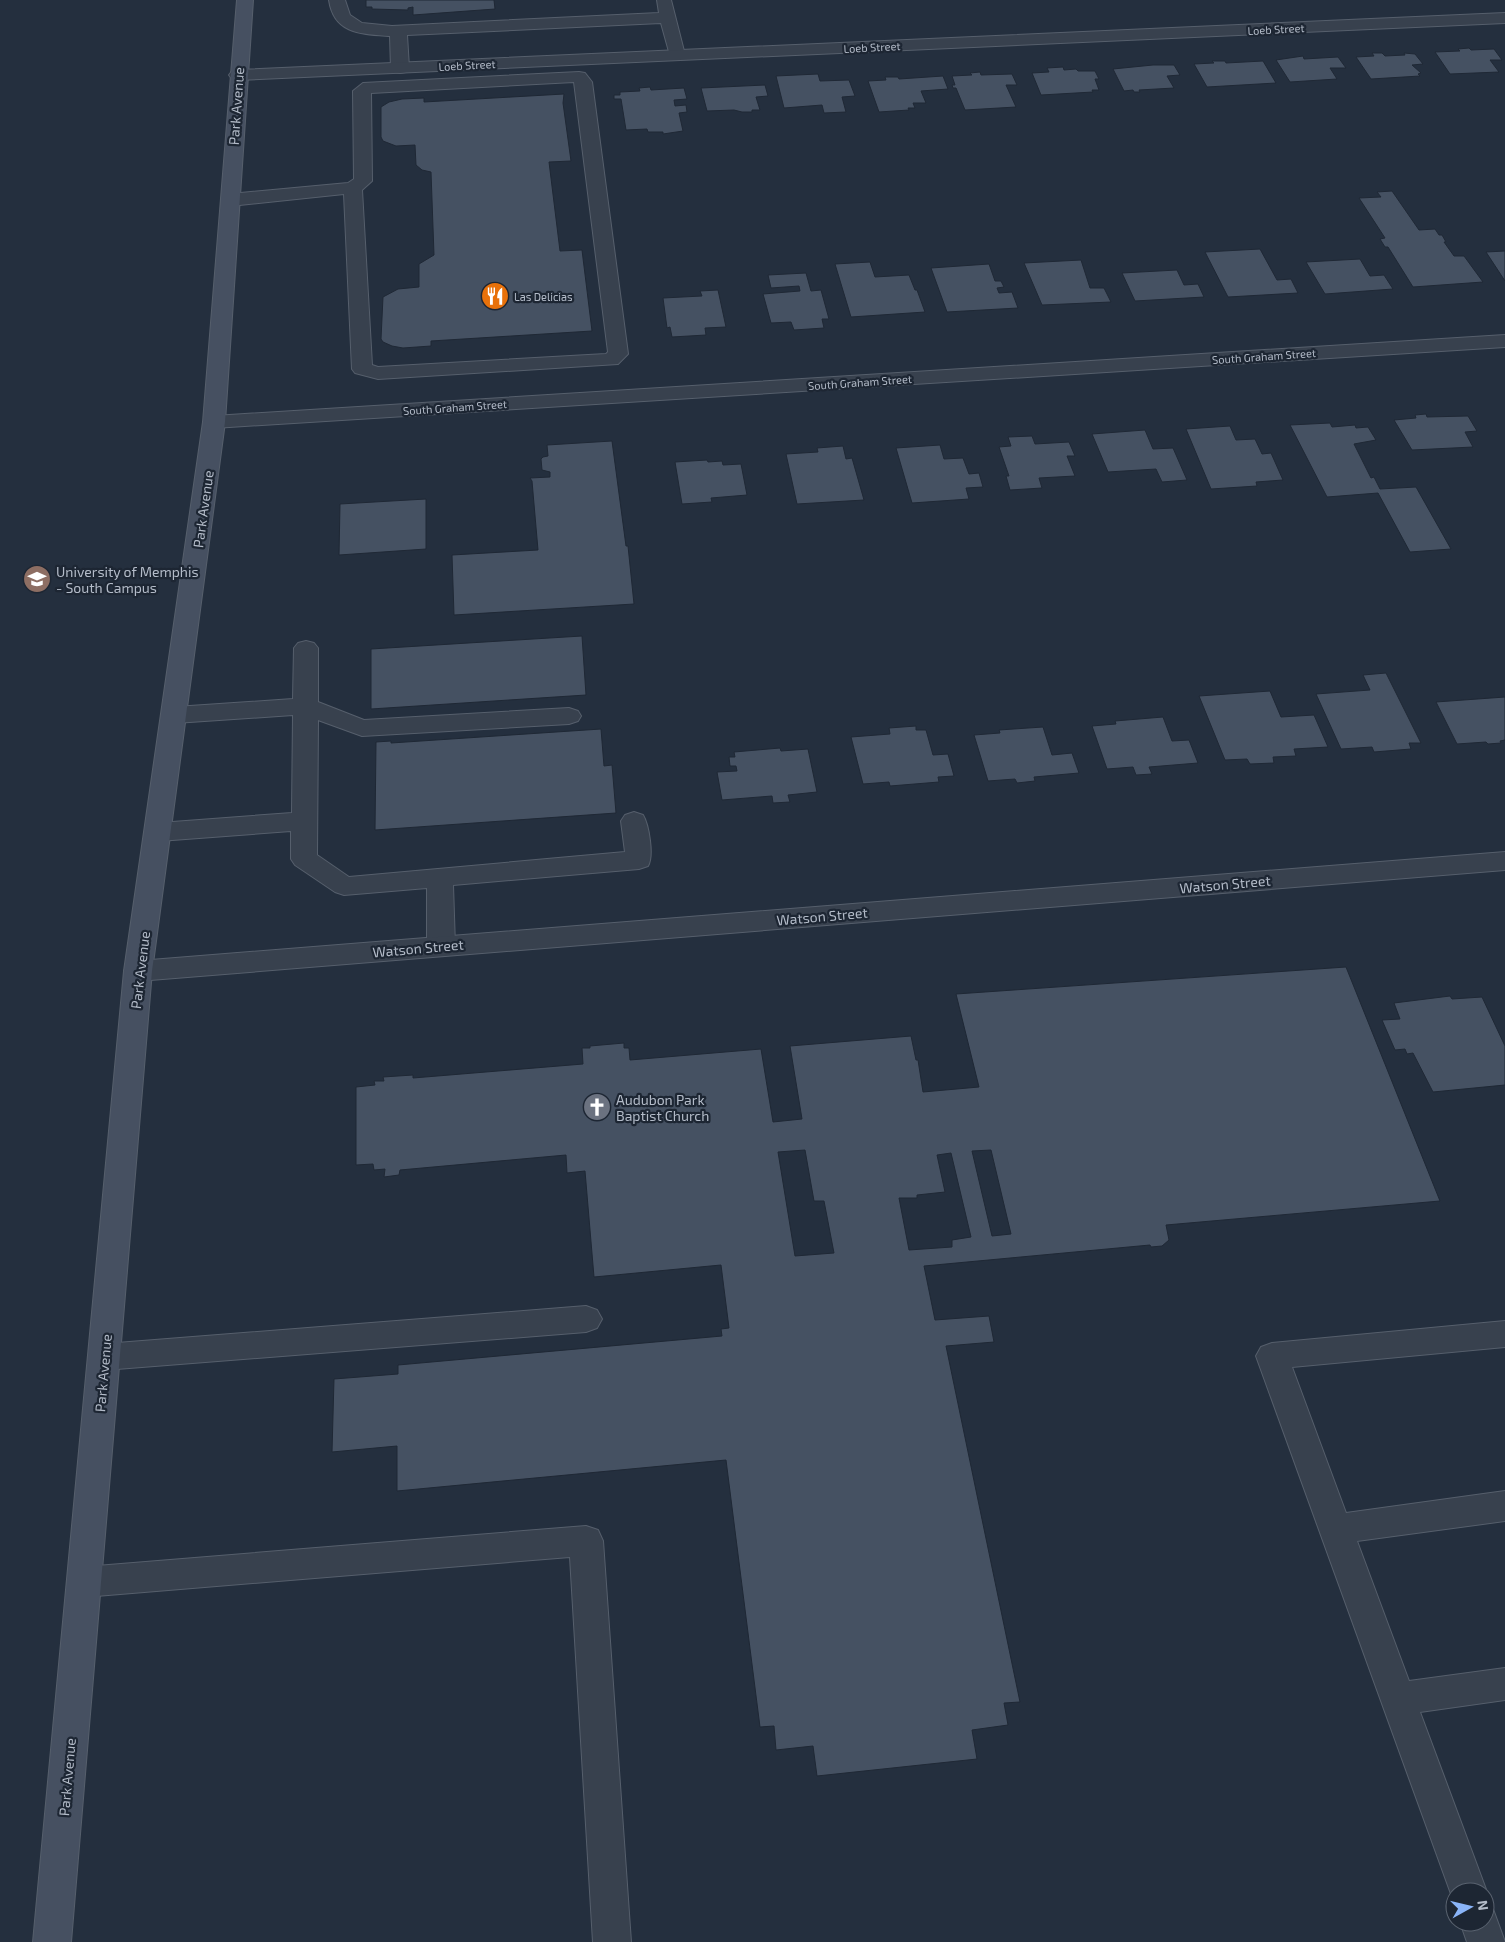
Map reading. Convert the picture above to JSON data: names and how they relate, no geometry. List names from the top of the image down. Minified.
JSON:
{"streets":{"main road":["Park Avenue"],"street":["Loeb Street","South Graham Street","Watson Street"]},"crossings":[["Loeb Street","Park Avenue"],["Park Avenue","South Graham Street"],["Park Avenue","Watson Street"]],"places":{"restaurant":["Las Delicias"],"school or university":["University of Memphis - South Campus"],"church":["Audubon Park Baptist Church"]},"north":"right"}
